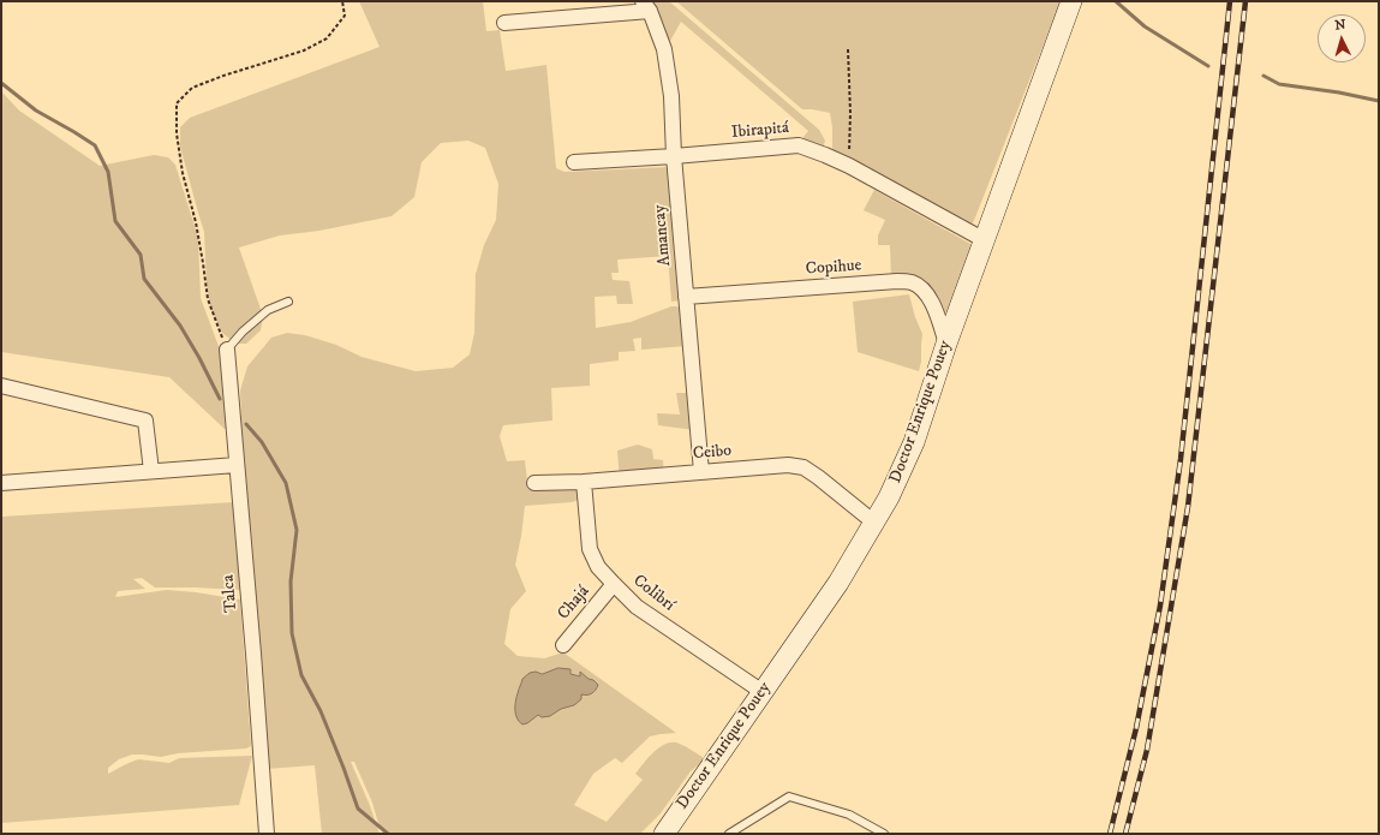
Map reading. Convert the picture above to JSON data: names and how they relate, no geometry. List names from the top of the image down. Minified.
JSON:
{"streets":{"street":["Ibirapitá","Amancay","Copihue","Doctor Enrique Pouey","Ceibo","Talca","Colibrí","Chajá"]},"crossings":[["Ibirapitá","Amancay"],["Ibirapitá","Doctor Enrique Pouey"],["Amancay","Copihue"],["Amancay","Ceibo"],["Copihue","Doctor Enrique Pouey"],["Doctor Enrique Pouey","Ceibo"],["Doctor Enrique Pouey","Colibrí"],["Ceibo","Colibrí"],["Colibrí","Chajá"]],"north":"top"}
